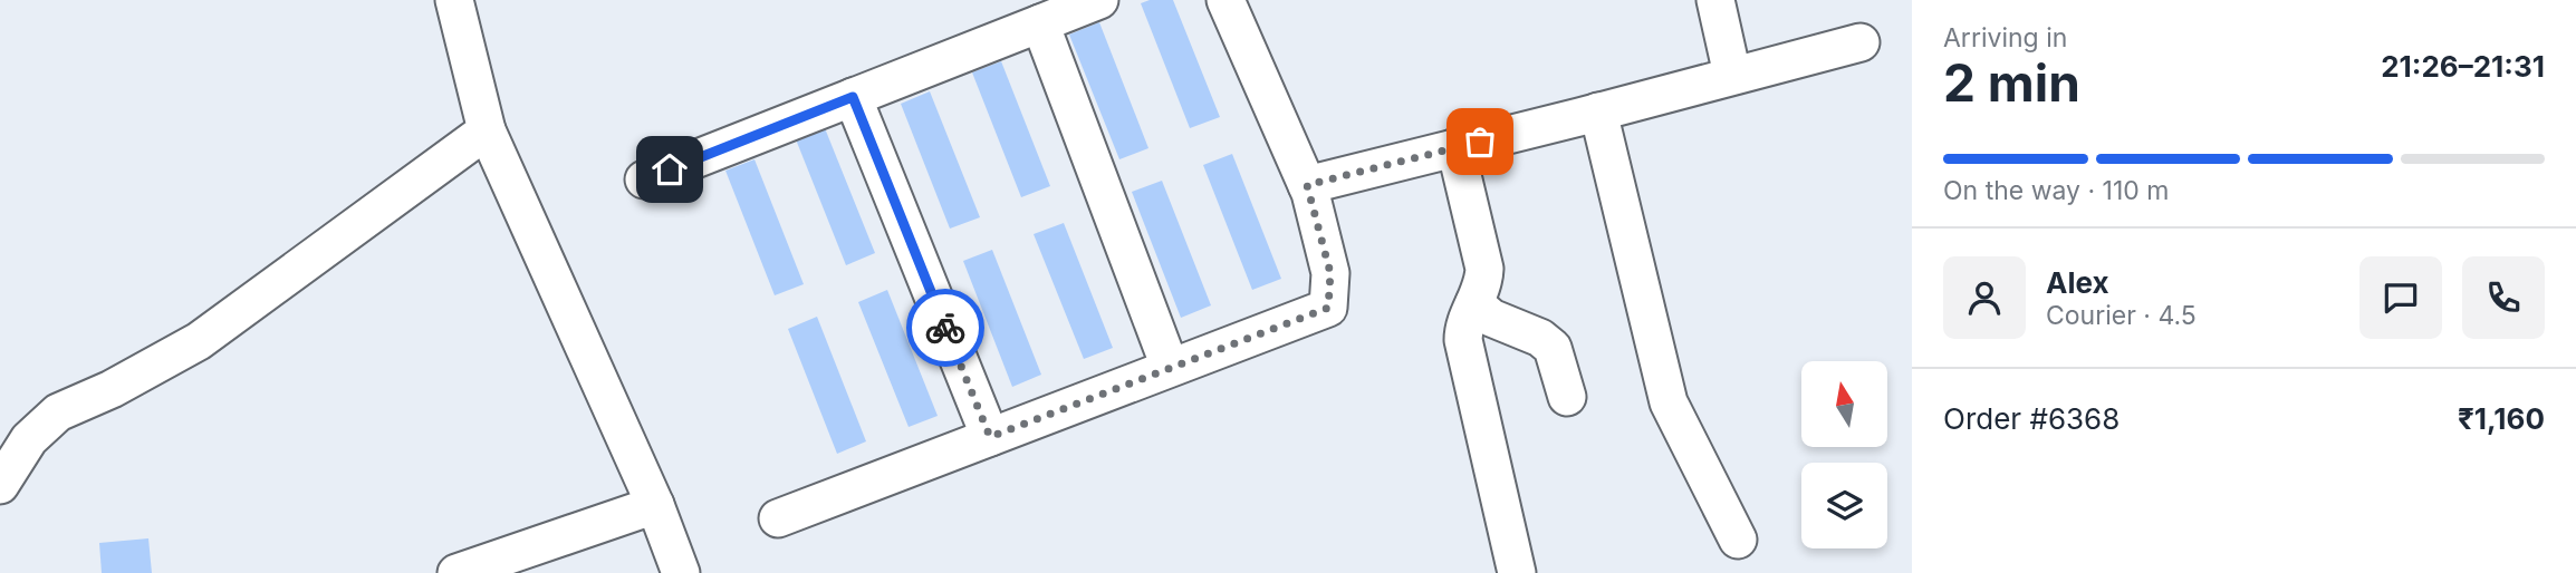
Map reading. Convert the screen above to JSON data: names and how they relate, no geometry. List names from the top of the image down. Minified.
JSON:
{"north":"top","page":{"heading":["2 min","Arriving in","21:26–21:31"],"panel":["Alex","Courier · 4.5","Order #6368","₹1,160"],"bar":"On the way · 110 m"}}
